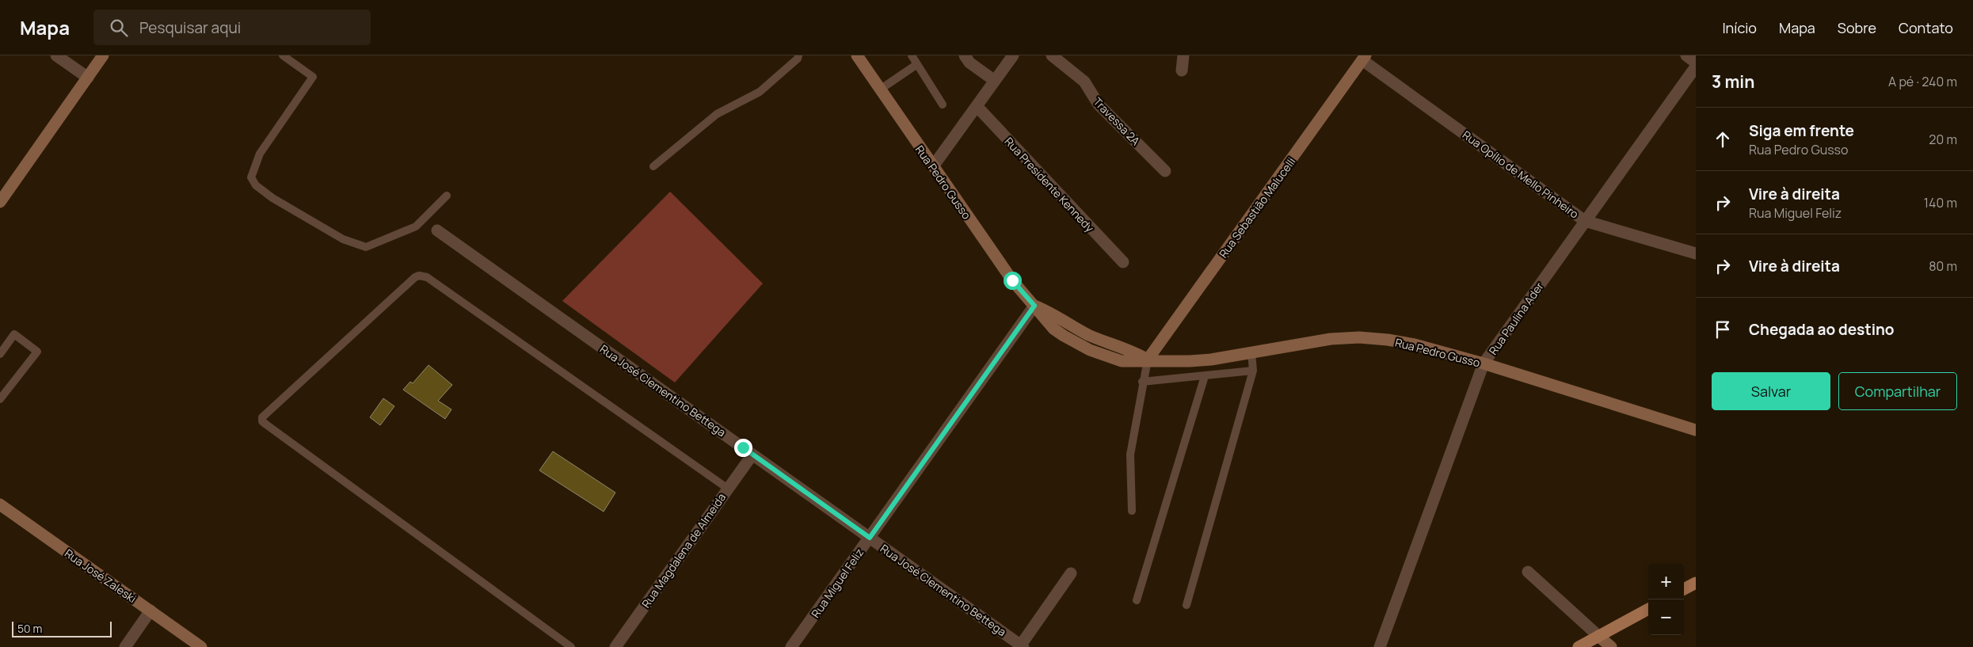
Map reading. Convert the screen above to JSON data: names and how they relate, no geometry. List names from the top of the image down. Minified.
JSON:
{"streets":{"main road":["Rua Pedro Gusso","Rua Sebastião Malucelli","Rua José Zaleski"],"street":["Travessa 2A","Rua Opílio de Mello Pinheiro","Rua Presidente Kennedy","Rua Paulina Ader","Rua José Clementino Bettega","Rua Magdalena de Almeida","Rua Miguel Feliz"]},"crossings":[["Rua Opílio de Mello Pinheiro","Rua Sebastião Malucelli"],["Rua Opílio de Mello Pinheiro","Rua Paulina Ader"],["Rua Pedro Gusso","Rua Sebastião Malucelli"],["Rua Pedro Gusso","Rua Paulina Ader"],["Rua Pedro Gusso","Rua Miguel Feliz"],["Rua José Clementino Bettega","Rua Magdalena de Almeida"],["Rua José Clementino Bettega","Rua Miguel Feliz"]],"scale_bar":"50 m","page":{"header":"Mapa","search":"Pesquisar aqui","nav":["Início","Mapa","Sobre","Contato"],"heading":["3 min","A pé · 240 m"],"list":[["Siga em frente","Rua Pedro Gusso","20 m"],["Vire à direita","Rua Miguel Feliz","140 m"],["Vire à direita","80 m"],"Chegada ao destino"],"buttons":["Salvar","Compartilhar"],"map_buttons":["+","−"],"scale":"50 m"}}
